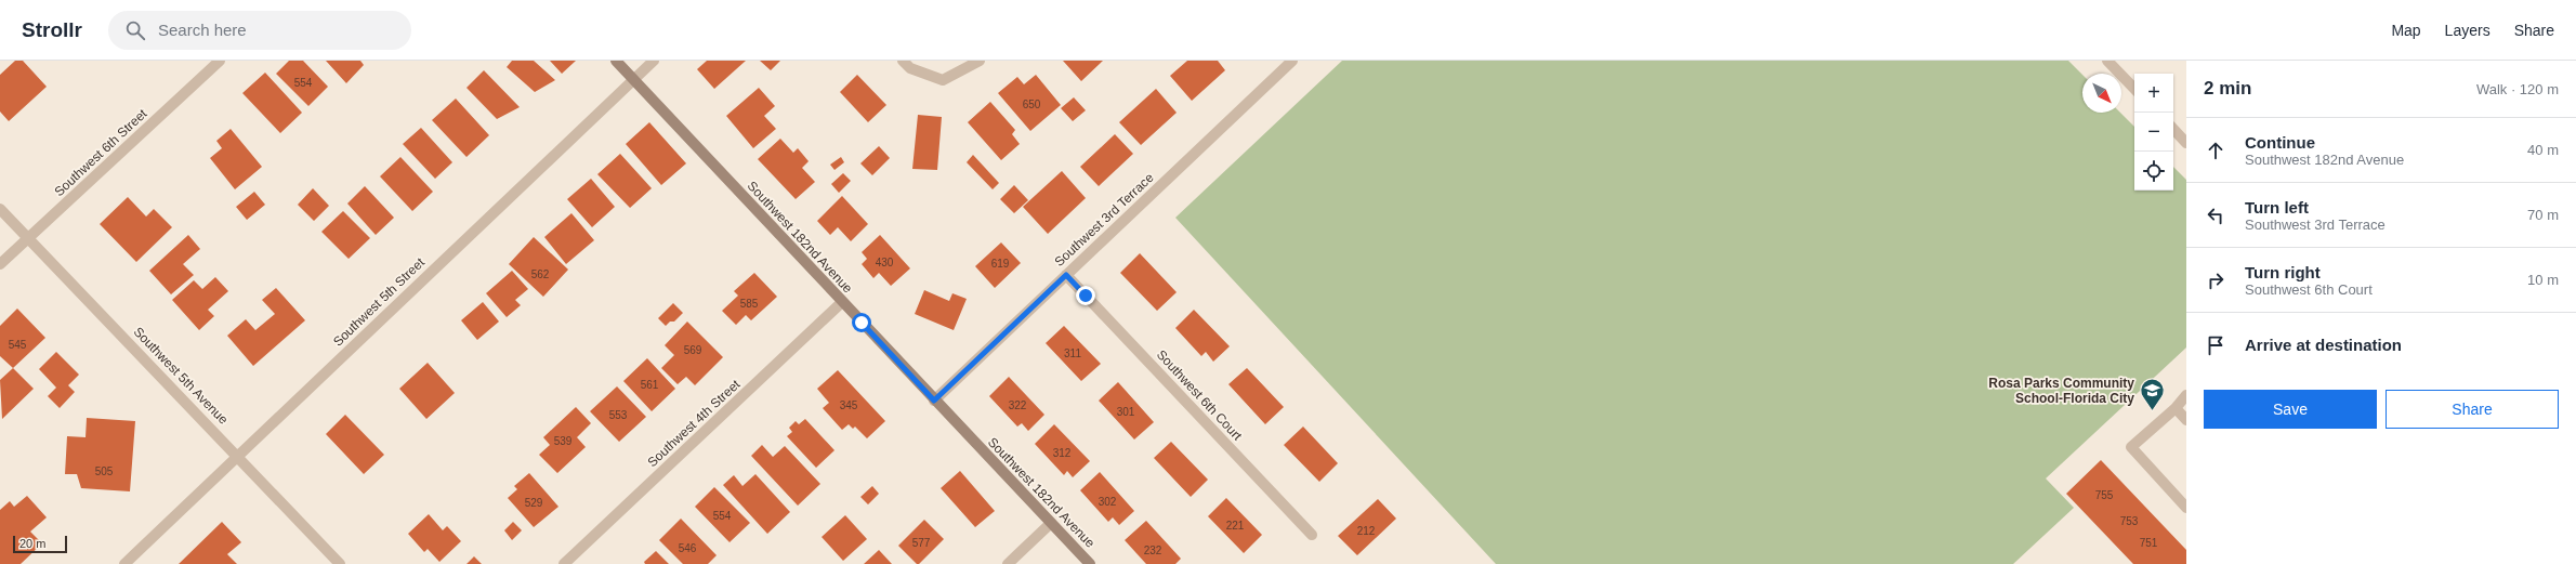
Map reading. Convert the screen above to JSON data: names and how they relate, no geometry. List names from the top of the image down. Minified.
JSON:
{"streets":{"street":["Southwest 6th Street","Southwest 3rd Terrace","Southwest 182nd Avenue","Southwest 5th Street","Southwest 5th Avenue","Southwest 6th Court","Southwest 4th Street"]},"crossings":[["Southwest 6th Street","Southwest 5th Avenue"],["Southwest 3rd Terrace","Southwest 182nd Avenue"],["Southwest 3rd Terrace","Southwest 6th Court"],["Southwest 182nd Avenue","Southwest 5th Street"],["Southwest 182nd Avenue","Southwest 4th Street"],["Southwest 5th Street","Southwest 5th Avenue"]],"places":{"school or university":["Rosa Parks Community School-Florida City"]},"house_numbers":["554","650","430","619","562","585","545","569","311","561","345","322","301","553","539","312","505","755","302","529","554","753","221","212","577","751","546","232"],"scale_bar":"20 m","north":"bottom right","page":{"header":"Strollr","search":"Search here","nav":["Map","Layers","Share"],"heading":["2 min","Walk · 120 m"],"map_buttons":["+","−"],"list":[["Continue","Southwest 182nd Avenue","40 m"],["Turn left","Southwest 3rd Terrace","70 m"],["Turn right","Southwest 6th Court","10 m"],"Arrive at destination"],"buttons":["Save","Share"],"scale":"20 m"}}
